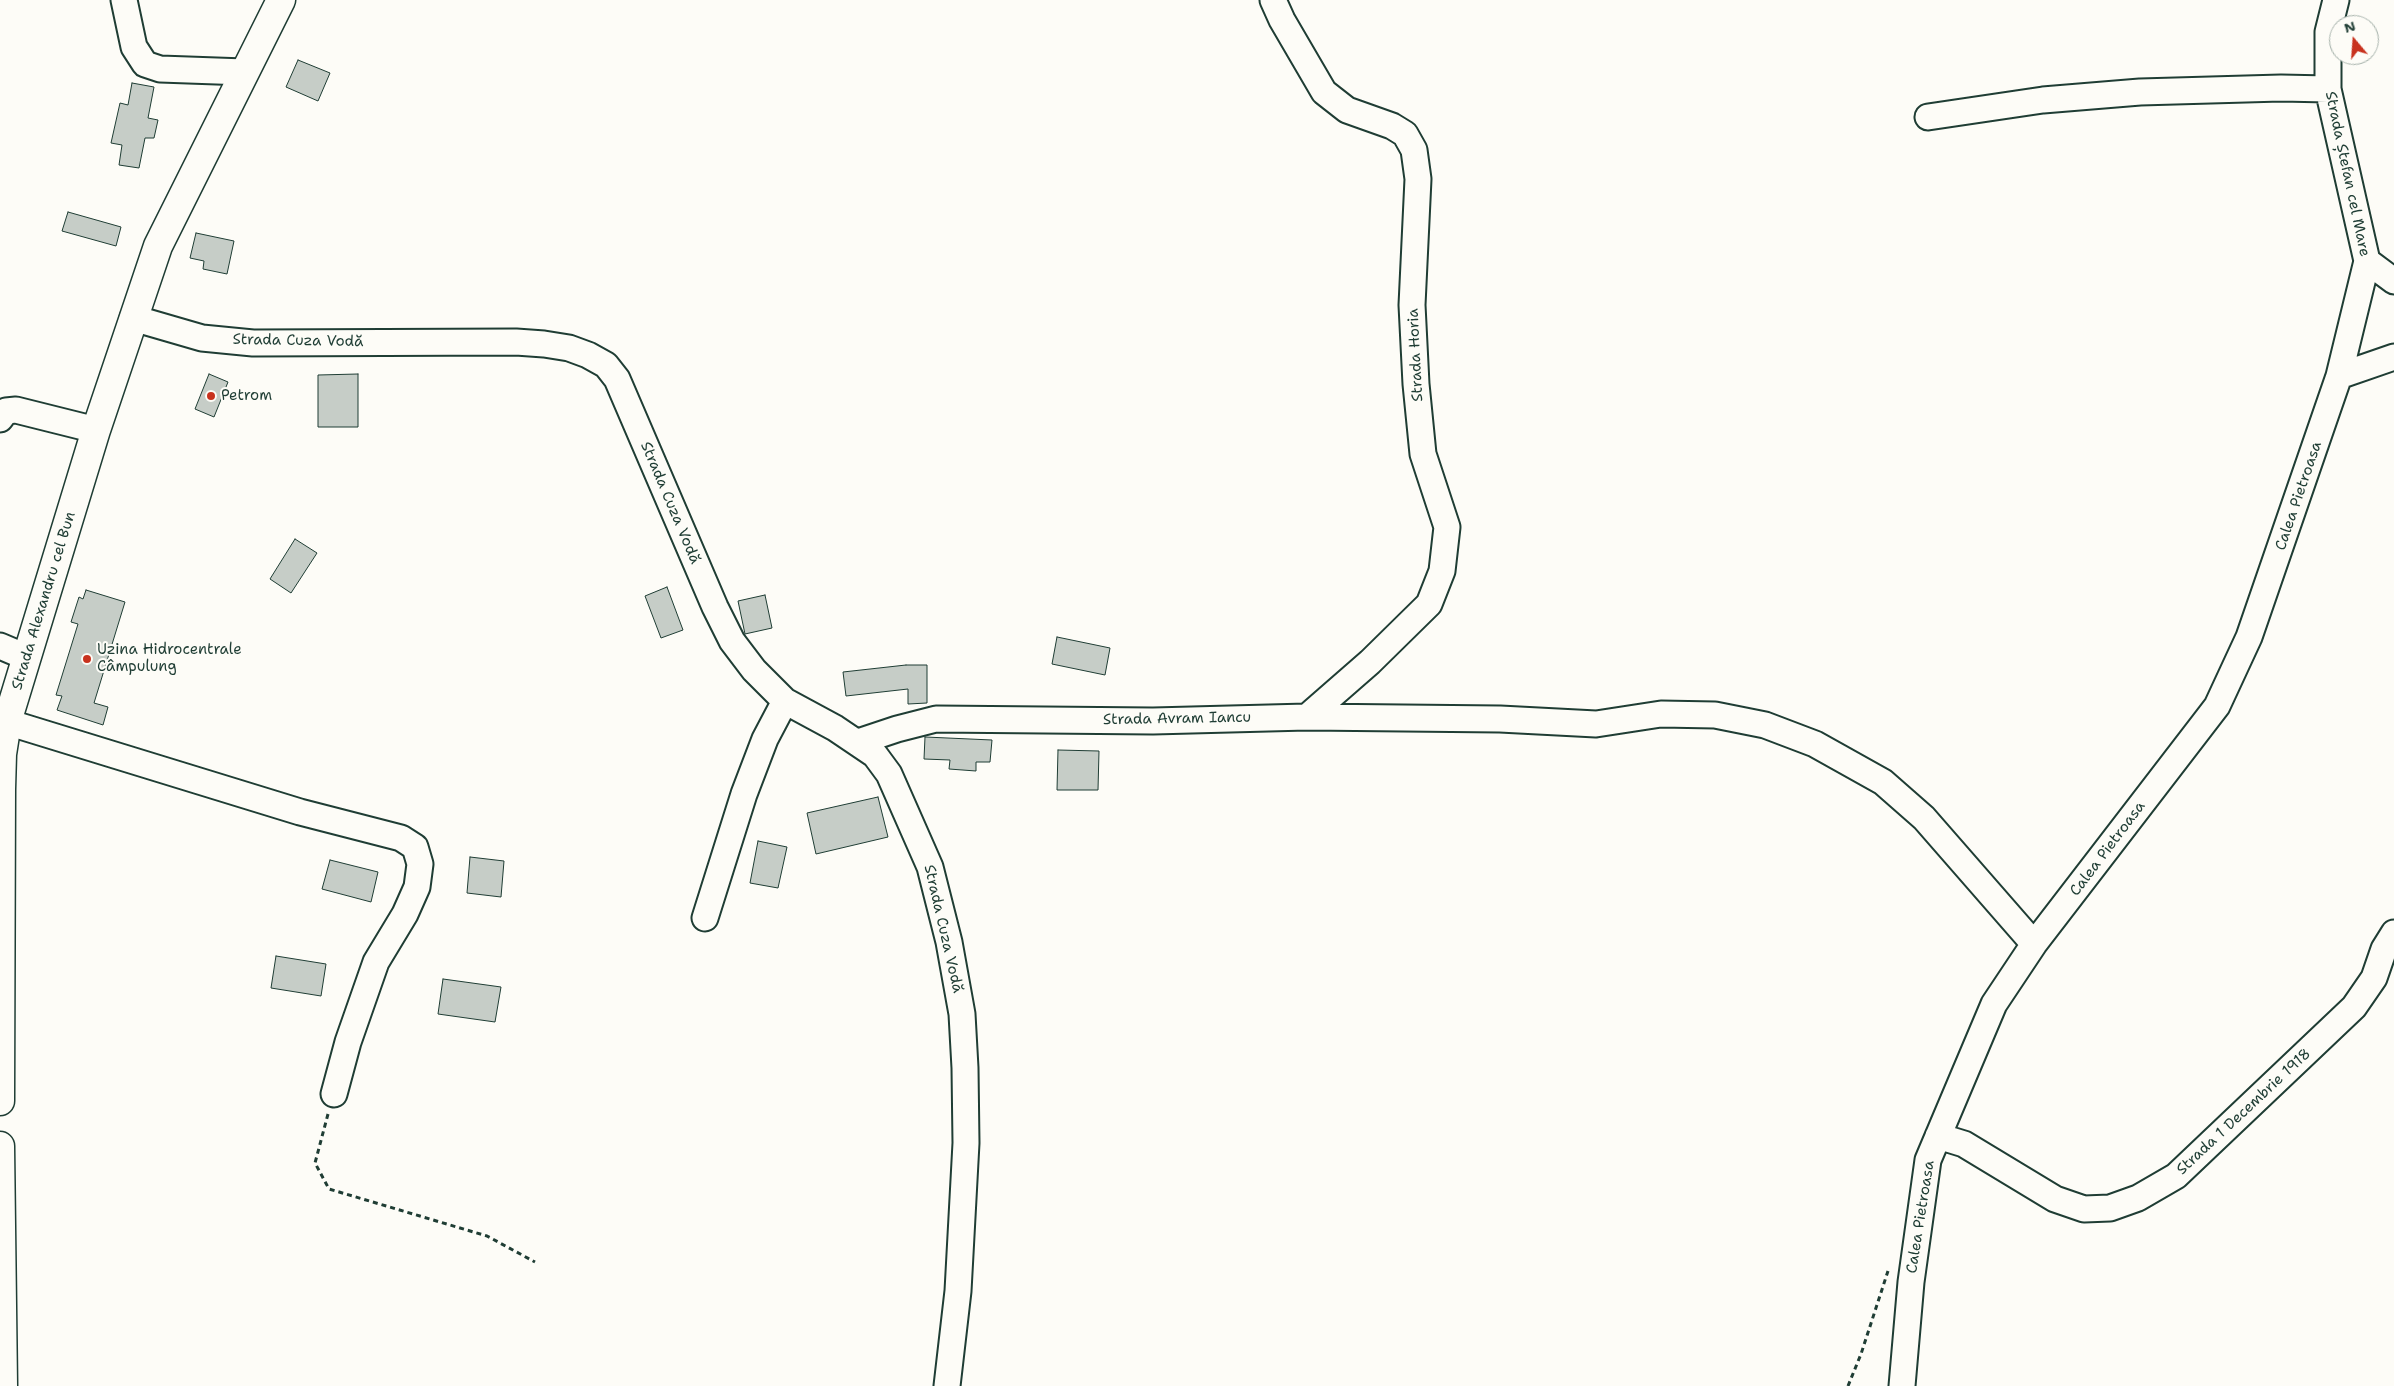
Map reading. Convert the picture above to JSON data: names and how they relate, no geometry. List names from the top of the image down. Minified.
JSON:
{"streets":{"highway":["Strada Alexandru cel Bun"],"street":["Strada Ștefan cel Mare","Strada Cuza Vodă","Strada Horia","Calea Pietroasa","Strada Avram Iancu","Strada 1 Decembrie 1918"]},"crossings":[["Strada Ștefan cel Mare","Calea Pietroasa"],["Strada Cuza Vodă","Strada Alexandru cel Bun"],["Strada Cuza Vodă","Strada Avram Iancu"],["Strada Horia","Strada Avram Iancu"],["Calea Pietroasa","Strada Avram Iancu"],["Calea Pietroasa","Strada 1 Decembrie 1918"]],"places":["Petrom","Uzina Hidrocentrale Câmpulung"],"north":"top"}
